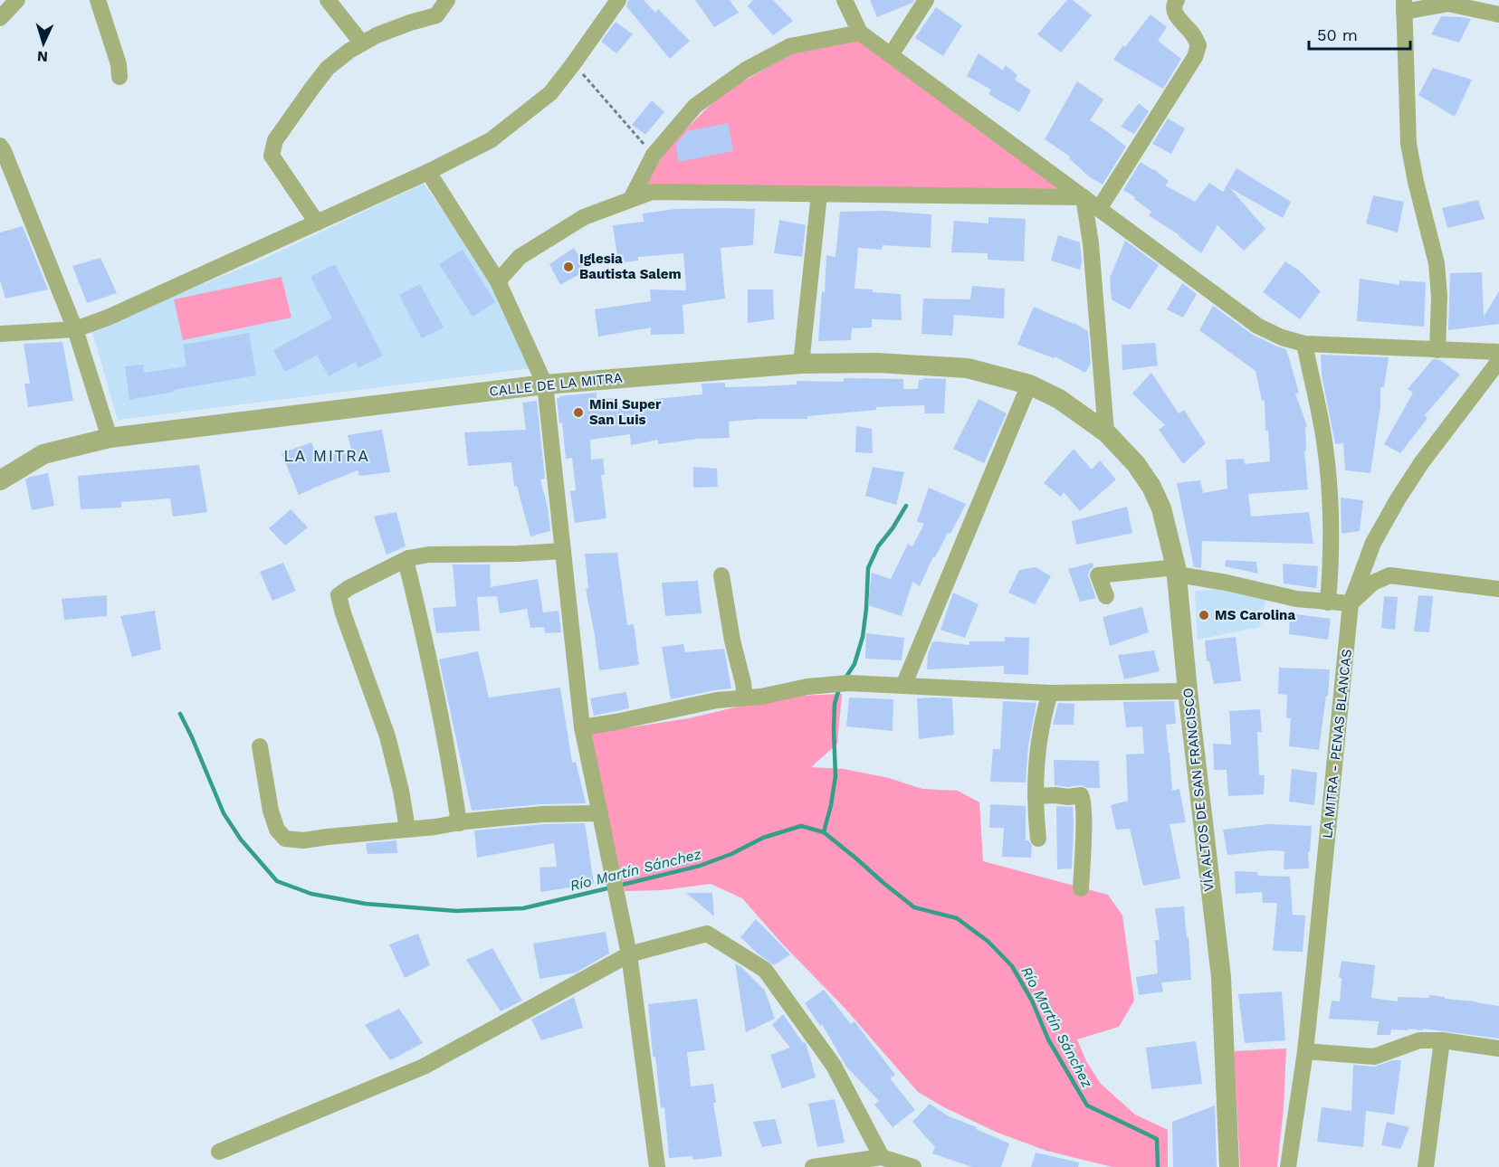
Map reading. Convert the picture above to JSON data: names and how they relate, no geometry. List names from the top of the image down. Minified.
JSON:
{"streets":{"street":["CALLE DE LA MITRA","LA MITRA - PENAS BLANCAS","VÍA ALTOS DE SAN FRANCISCO"]},"crossings":[["CALLE DE LA MITRA","VÍA ALTOS DE SAN FRANCISCO"]],"districts":["LA MITRA"],"water":["Río Martín Sánchez"],"places":["Iglesia Bautista Salem","Mini Super San Luis","MS Carolina"],"scale_bar":"50 m","north":"bottom"}
